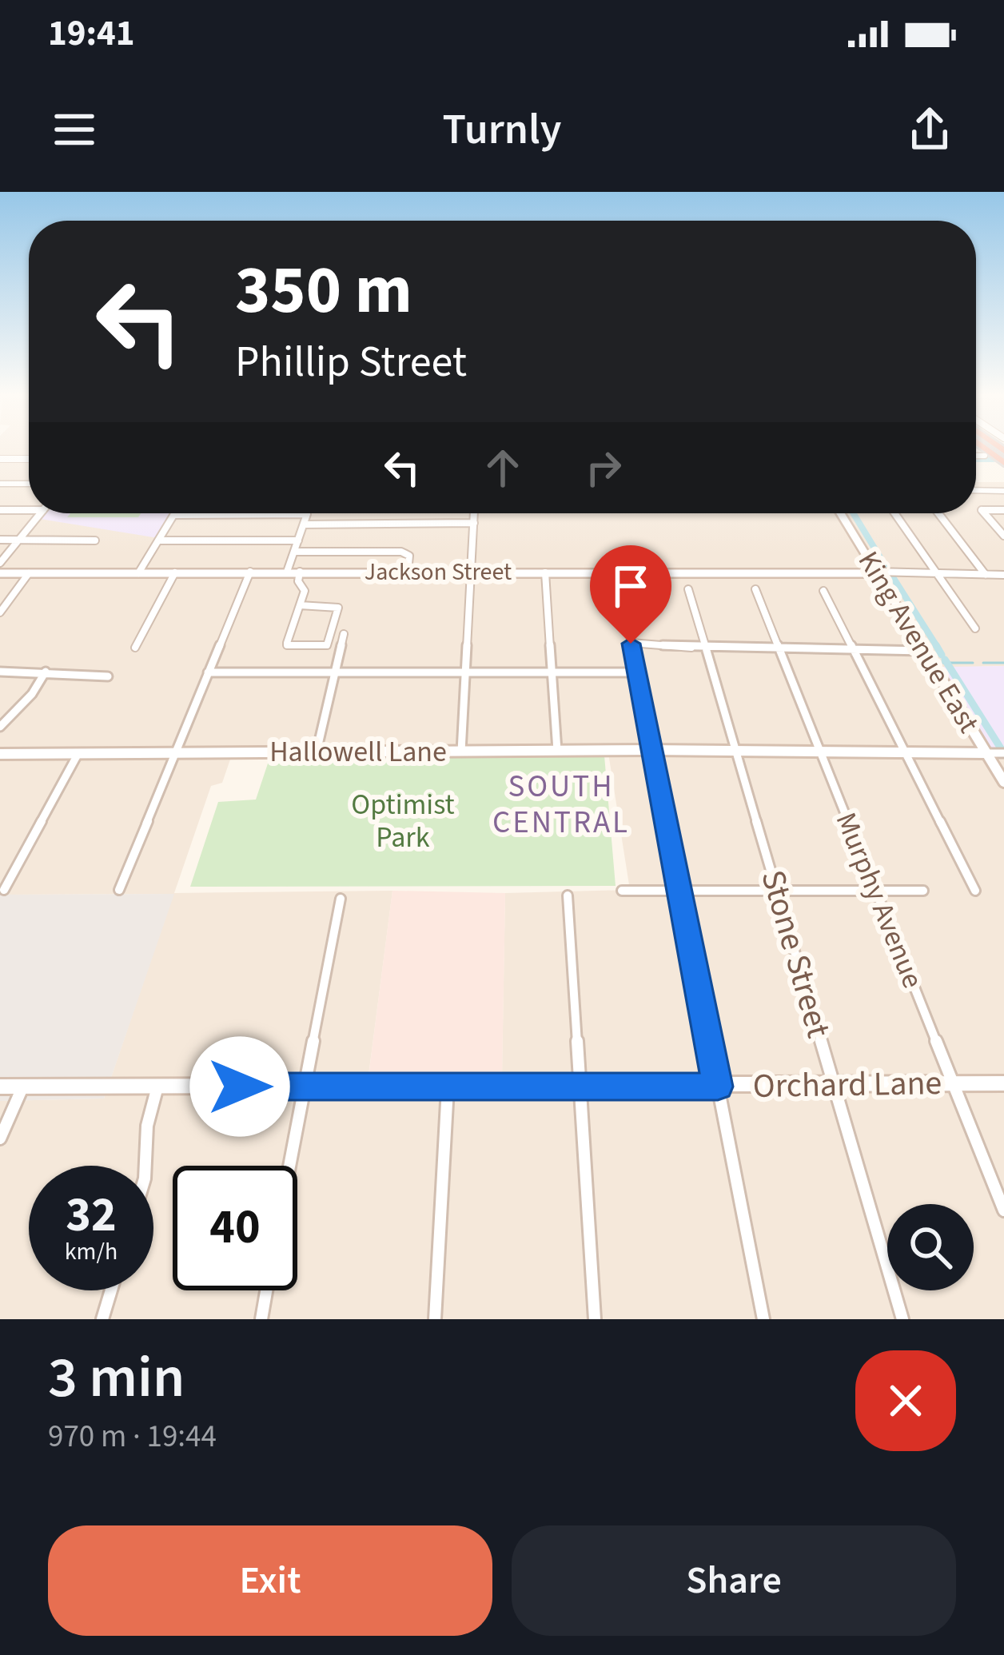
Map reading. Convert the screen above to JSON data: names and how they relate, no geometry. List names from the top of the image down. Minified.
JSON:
{"streets":{"street":["Jackson Street","King Avenue East","Hallowell Lane","Murphy Avenue","Stone Street","Orchard Lane"]},"crossings":[["Jackson Street","King Avenue East"],["King Avenue East","Hallowell Lane"],["Hallowell Lane","Murphy Avenue"],["Hallowell Lane","Stone Street"],["Murphy Avenue","Orchard Lane"],["Stone Street","Orchard Lane"]],"districts":["SOUTH CENTRAL"],"parks":["Optimist Park"],"page":{"status":"19:41","header":"Turnly","turn":["350 m","Phillip Street"],"speed":"32 km/h","limit":"40","heading":["3 min","970 m · 19:44"],"buttons":["Exit","Share"]}}
